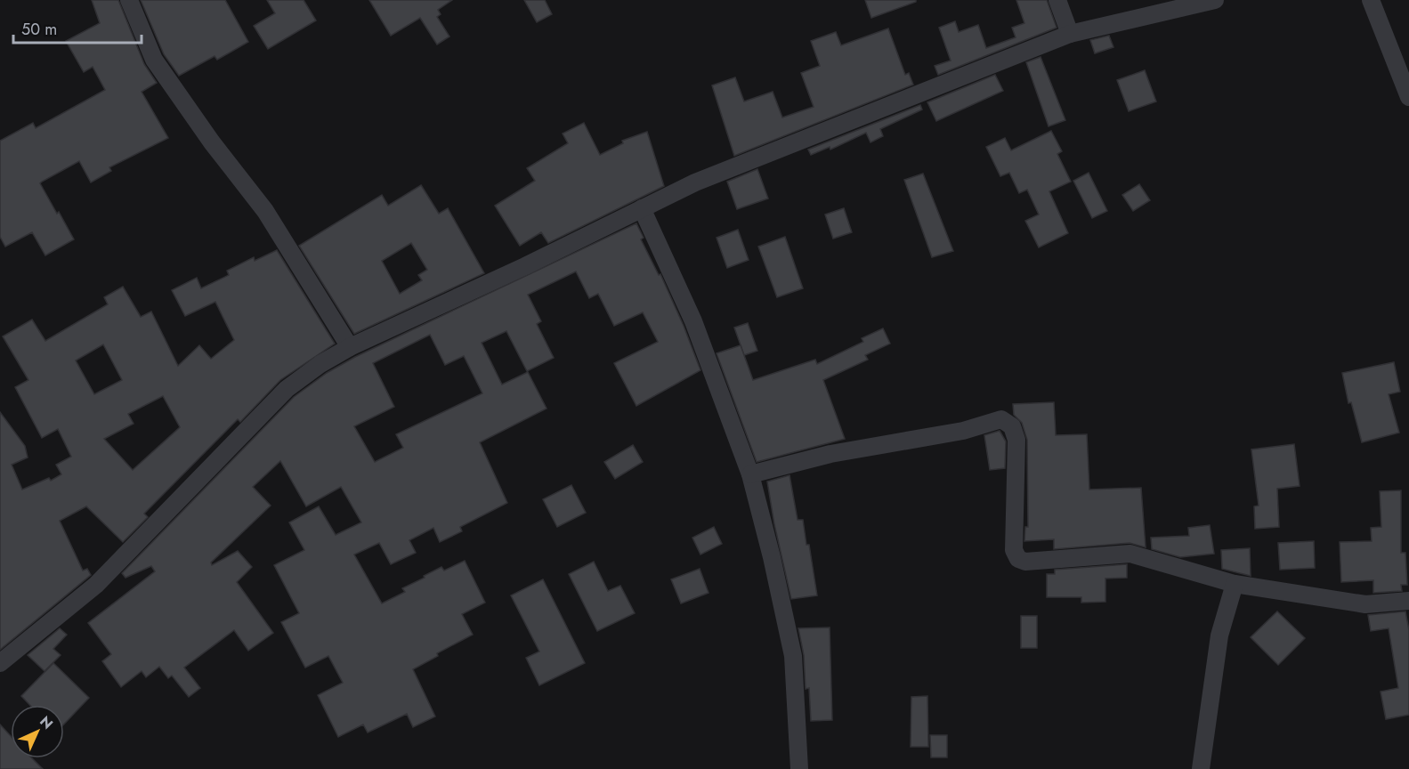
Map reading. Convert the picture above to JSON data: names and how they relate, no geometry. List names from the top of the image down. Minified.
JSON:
{"scale_bar":"50 m","north":"top right"}
